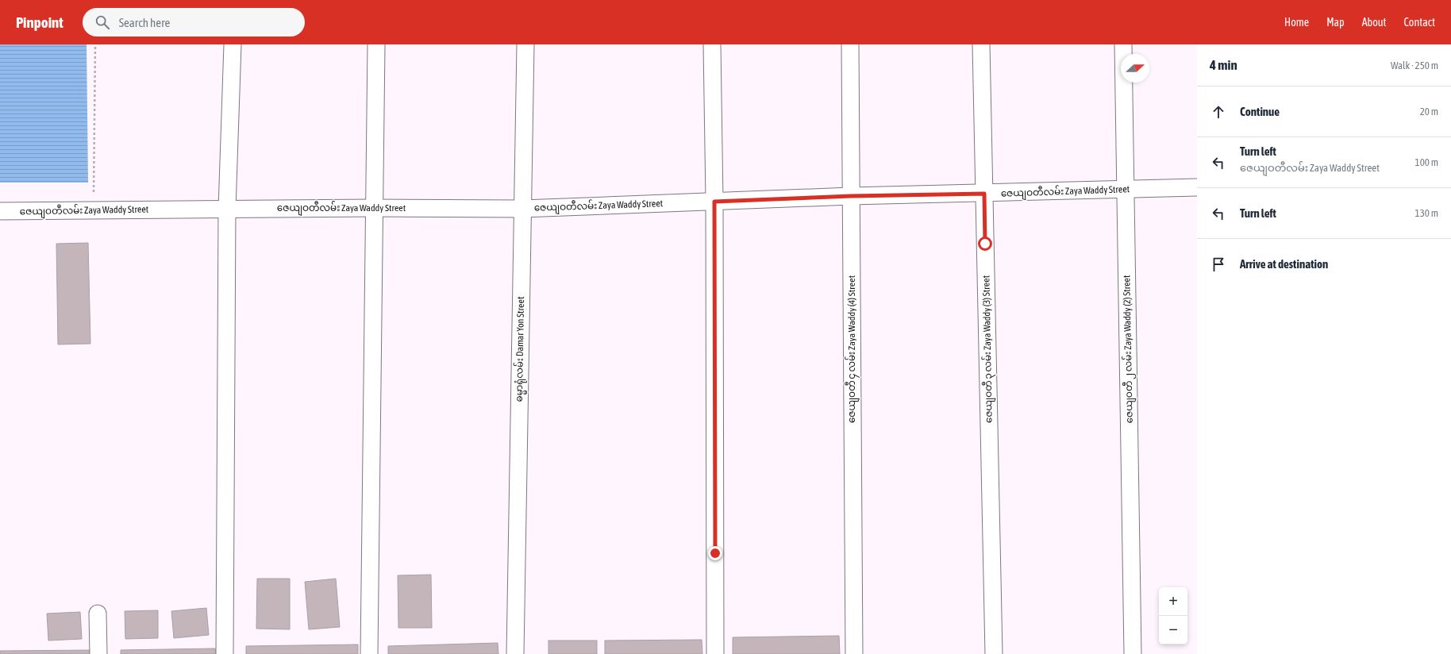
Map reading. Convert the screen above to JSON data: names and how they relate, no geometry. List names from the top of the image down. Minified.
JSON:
{"streets":{"street":["ဇေယျဝတီလမ်း Zaya Waddy Street","ဓမ္မာရုံလမ်း Damar Yon Street","ဇေယျဝတီ ၄ လမ်း Zaya Waddy (4) Street","ဇေယျဝတီ ၃ လမ်း Zaya Waddy (3) Street","ဇေယျဝတီ ၂ လမ်း Zaya Waddy (2) Street"]},"crossings":[["ဇေယျဝတီလမ်း Zaya Waddy Street","ဓမ္မာရုံလမ်း Damar Yon Street"],["ဇေယျဝတီလမ်း Zaya Waddy Street","ဇေယျဝတီ ၄ လမ်း Zaya Waddy (4) Street"],["ဇေယျဝတီလမ်း Zaya Waddy Street","ဇေယျဝတီ ၃ လမ်း Zaya Waddy (3) Street"],["ဇေယျဝတီလမ်း Zaya Waddy Street","ဇေယျဝတီ ၂ လမ်း Zaya Waddy (2) Street"]],"north":"right","page":{"header":"Pinpoint","search":"Search here","nav":["Home","Map","About","Contact"],"heading":["4 min","Walk · 250 m"],"list":[["Continue","20 m"],["Turn left","ဇေယျဝတီလမ်း Zaya Waddy Street","100 m"],["Turn left","130 m"],"Arrive at destination"],"map_buttons":["+","−"]}}
